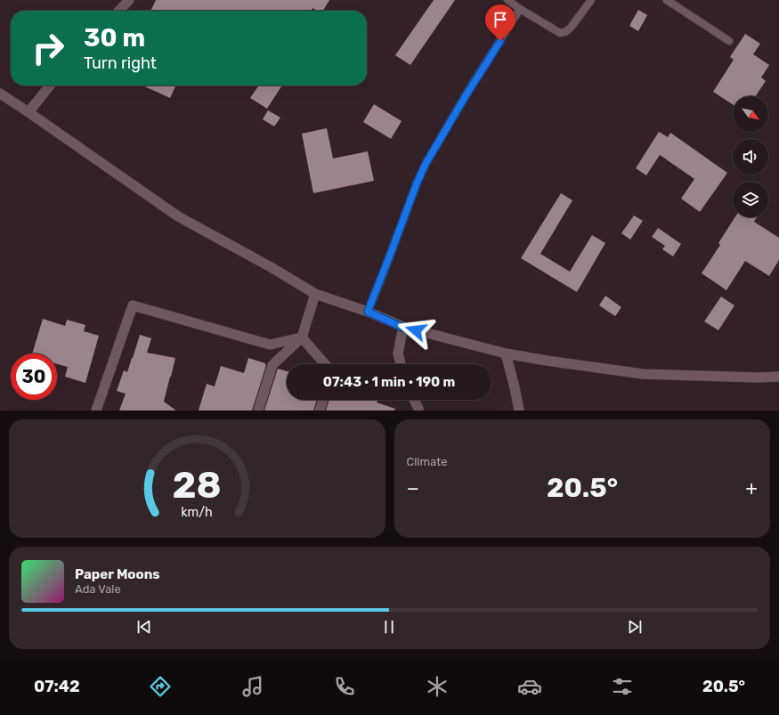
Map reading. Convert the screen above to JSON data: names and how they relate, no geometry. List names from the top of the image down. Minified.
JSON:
{"north":"bottom right","page":{"turn":["30 m","Turn right"],"limit":"30","trip":"07:43 · 1 min · 190 m","tile":"Climate","heat":["−","20.5°","+"],"song":["Paper Moons","Ada Vale"],"tabs":["07:42","20.5°"],"gauge":["28","km/h"]}}
